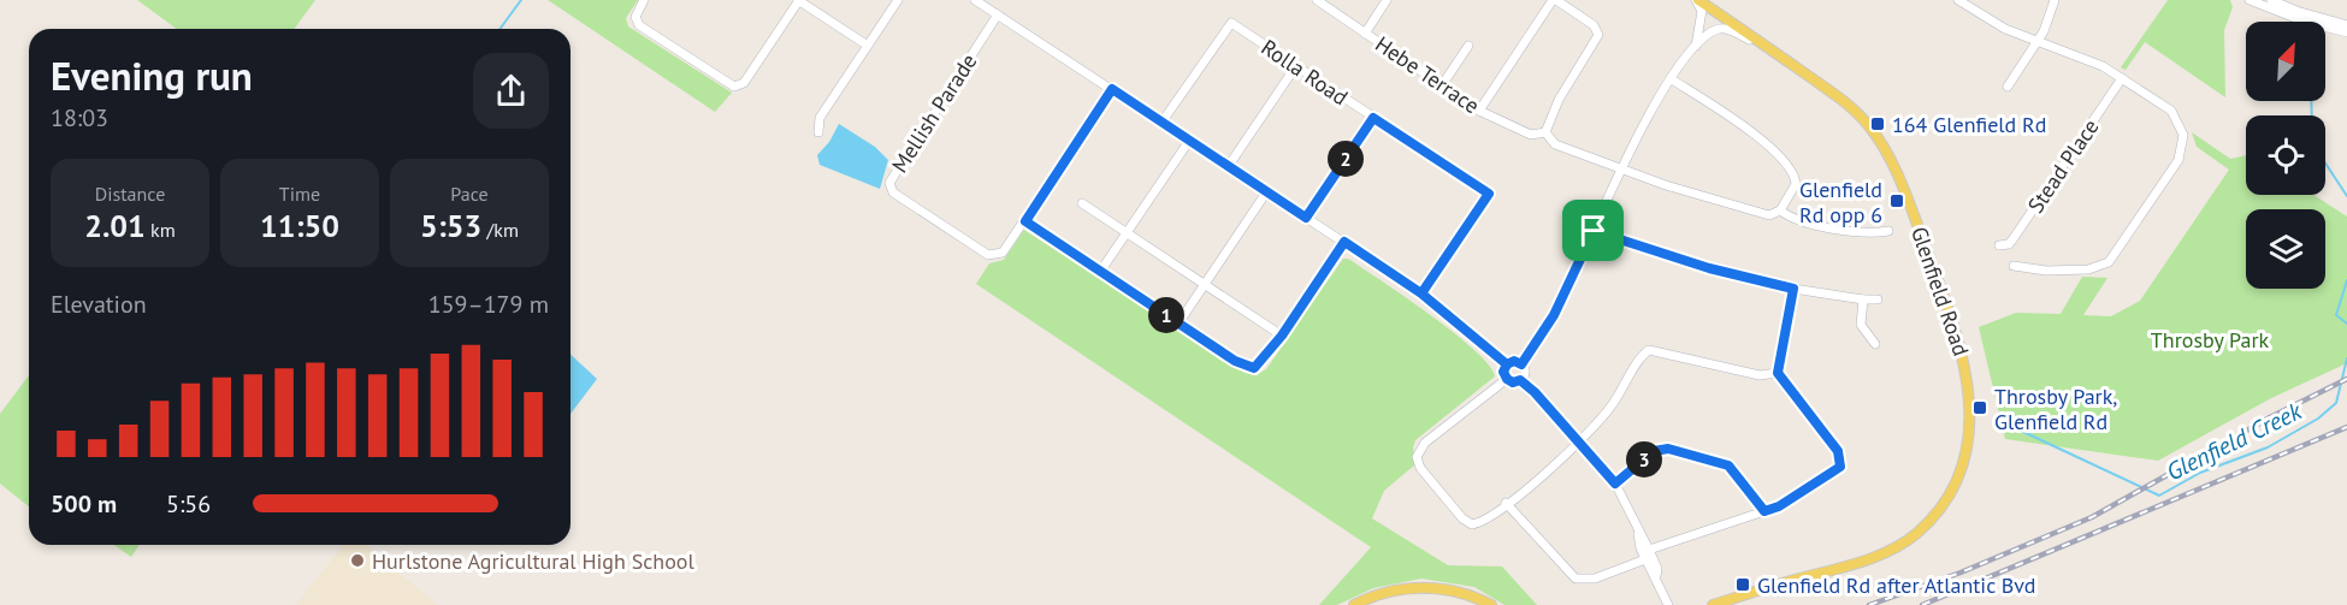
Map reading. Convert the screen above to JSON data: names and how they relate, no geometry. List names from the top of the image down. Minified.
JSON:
{"streets":{"main road":["Glenfield Road"],"street":["Rolla Road","Hebe Terrace","Mellish Parade","Stead Place"]},"water":["Glenfield Creek"],"parks":["Throsby Park"],"places":{"transit":["164 Glenfield Rd","Glenfield Rd opp 6","Throsby Park, Glenfield Rd","Glenfield Rd after Atlantic Bvd"],"other":["Hurlstone Agricultural High School"]},"north":"top right","page":{"heading":["Evening run","18:03"],"pins":["2","1","3"],"stats":[["Distance","2.01 km"],["Time","11:50"],["Pace","5:53 /km"]],"chart":["Elevation","159–179 m"],"list":[{"name":"500 m","note":"5:56"}]}}
